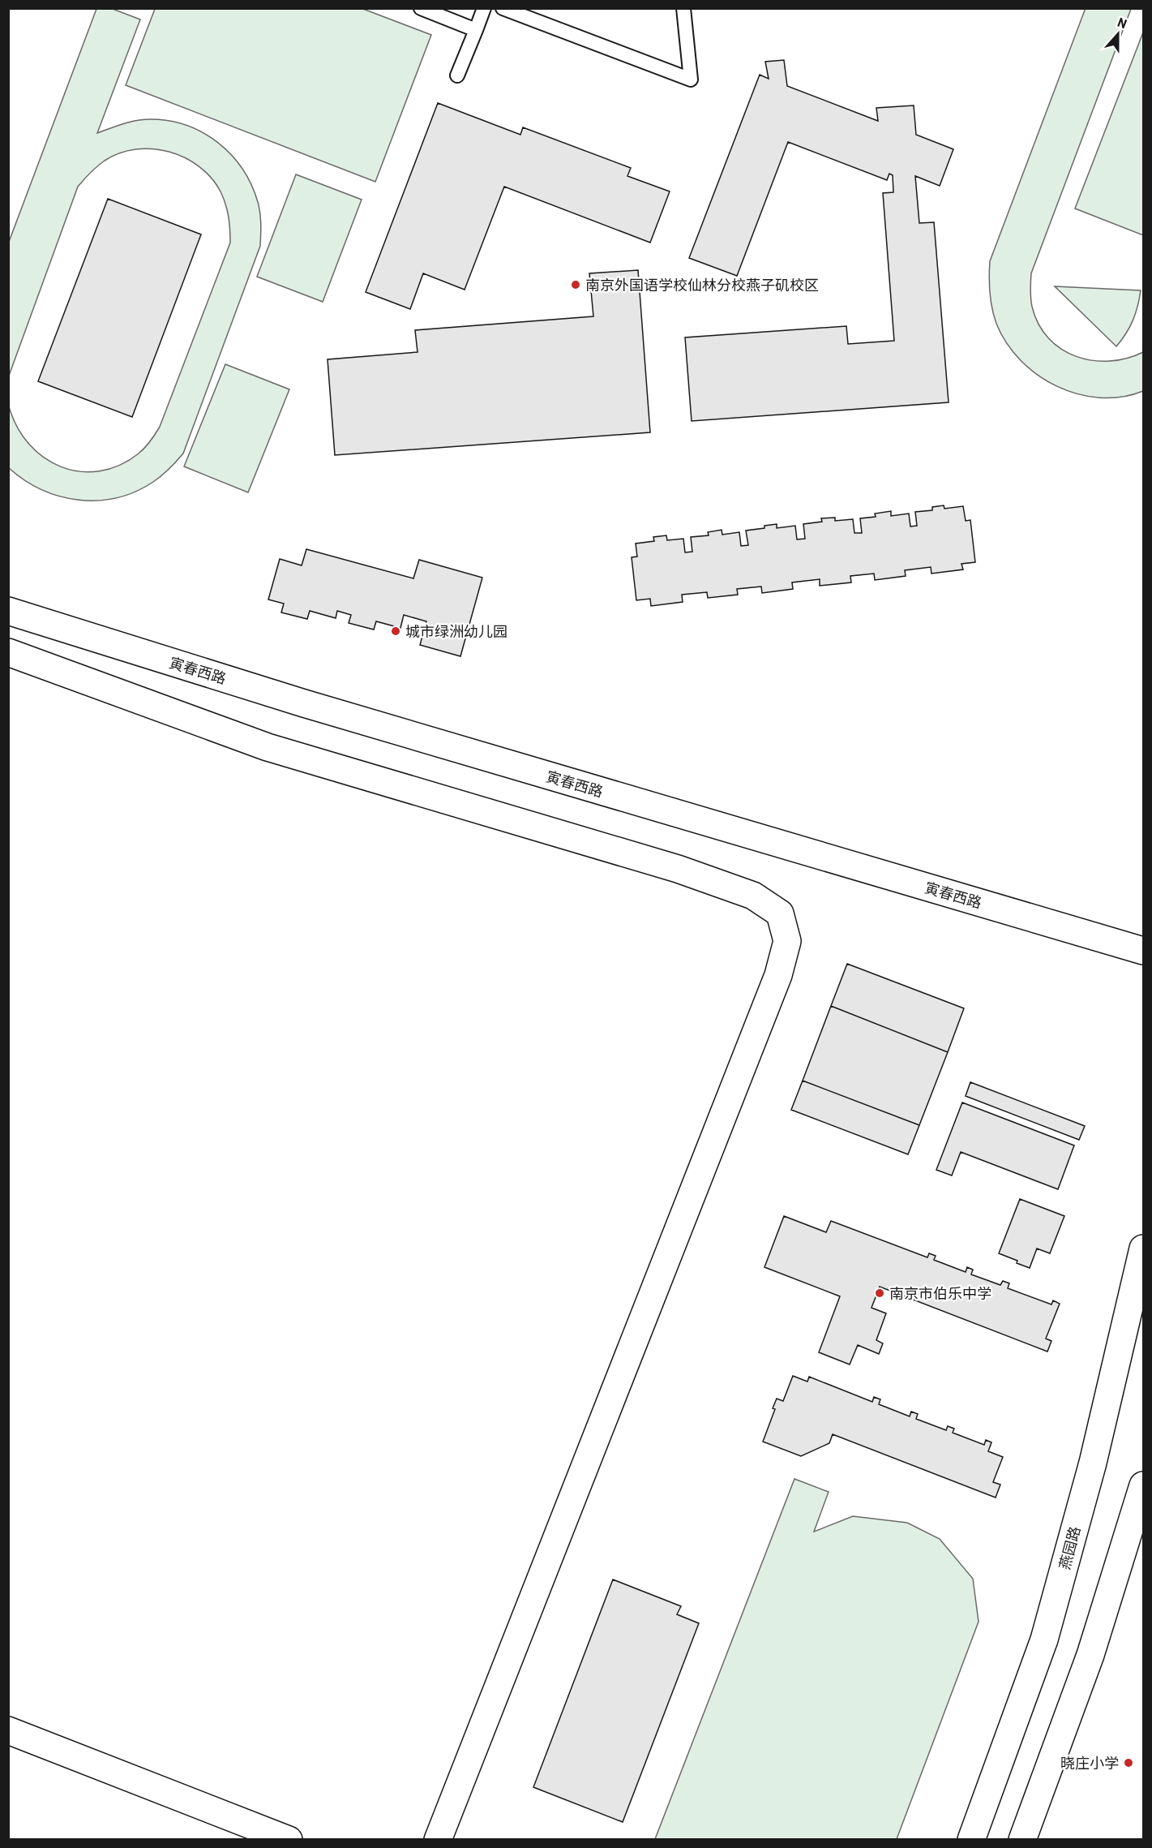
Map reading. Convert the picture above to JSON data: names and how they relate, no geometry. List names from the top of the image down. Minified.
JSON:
{"streets":{"street":["寅春西路","燕园路"]},"places":["南京外国语学校仙林分校燕子矶校区","城市绿洲幼儿园","南京市伯乐中学","晓庄小学"],"north":"top"}
